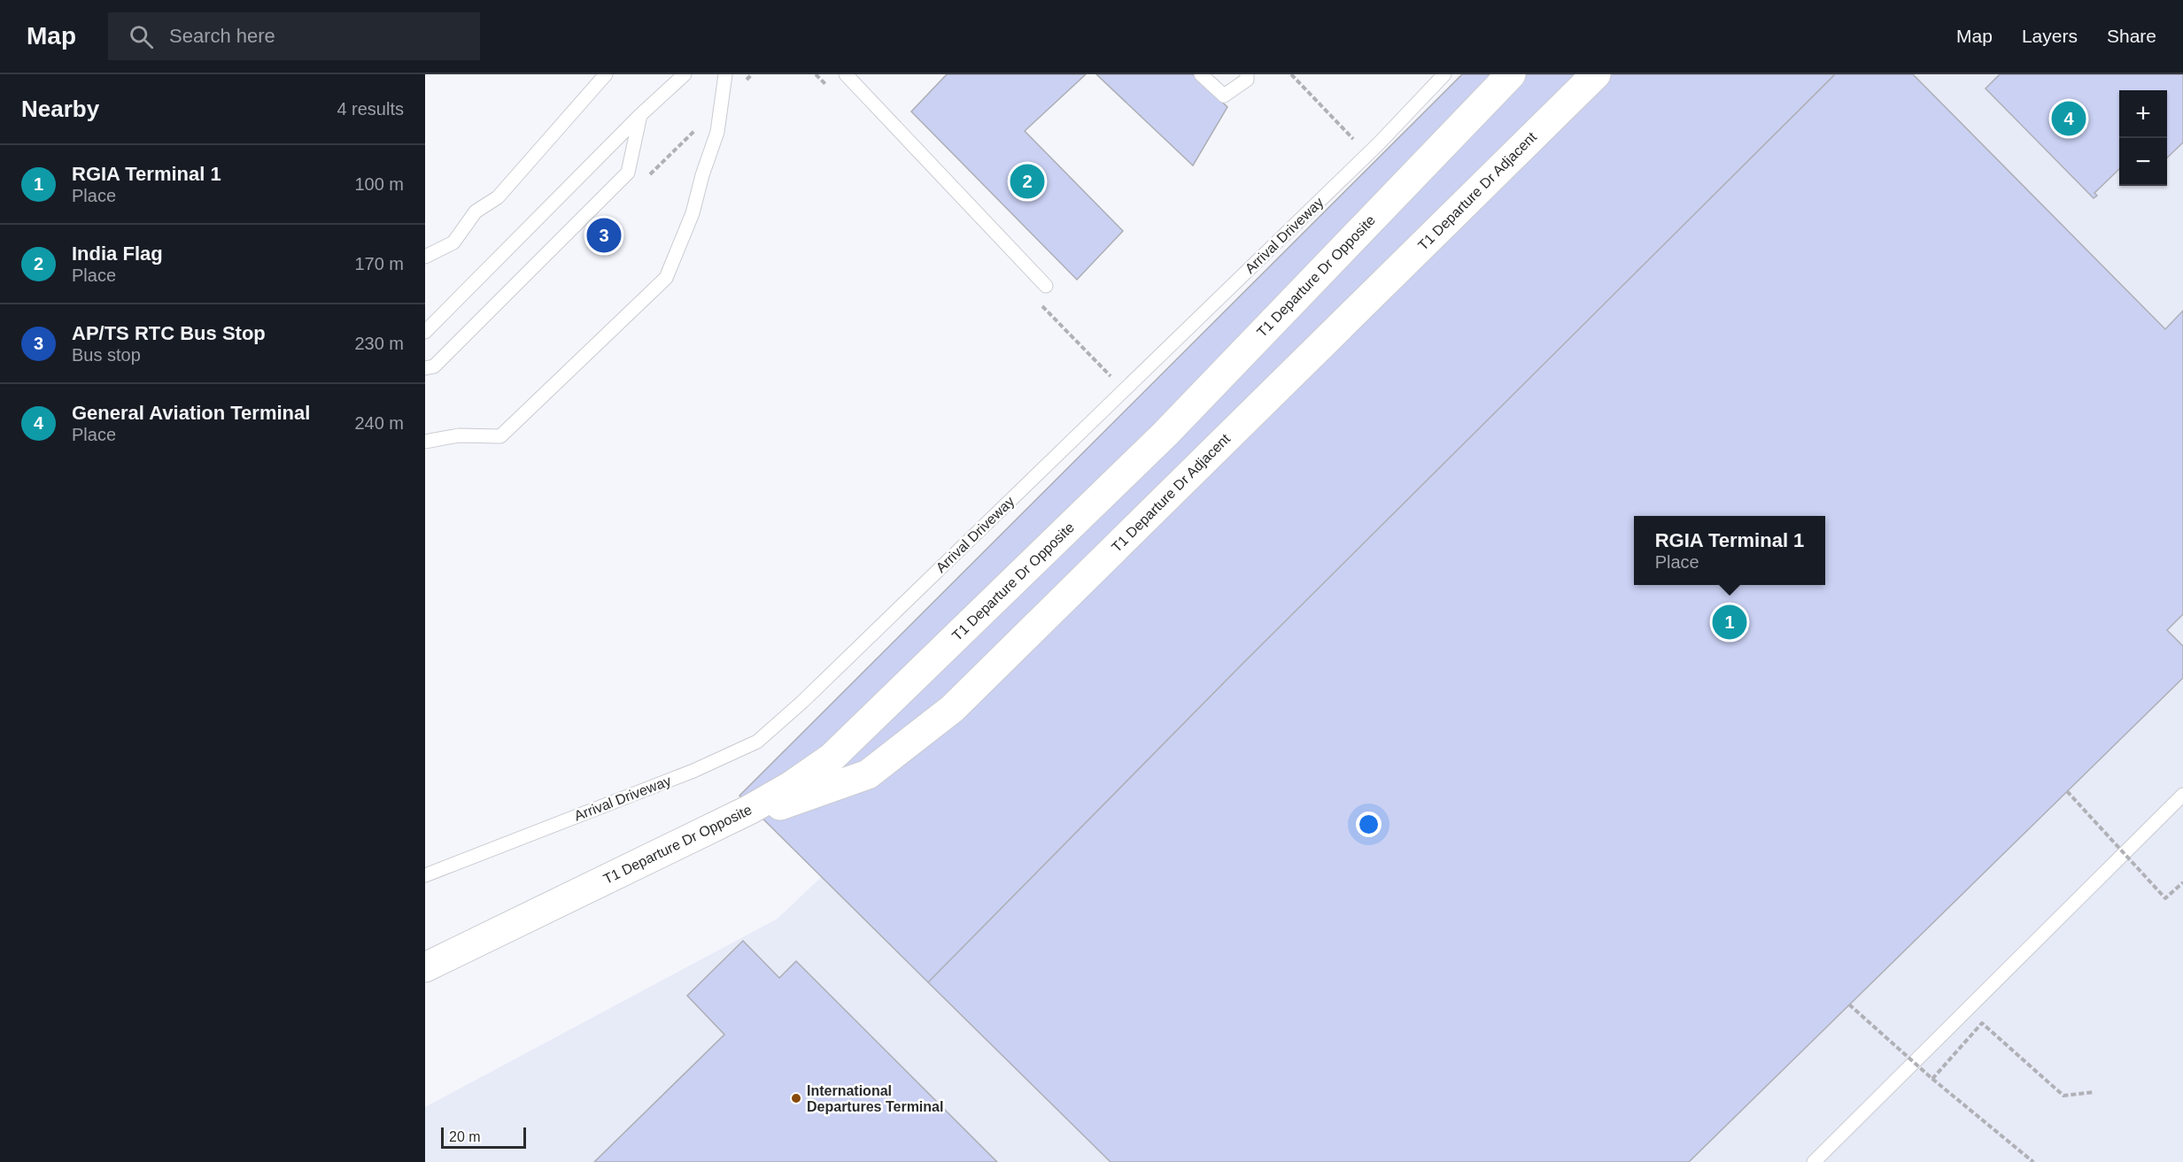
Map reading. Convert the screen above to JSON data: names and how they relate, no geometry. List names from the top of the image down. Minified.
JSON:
{"streets":{"street":["T1 Departure Dr Adjacent","T1 Departure Dr Opposite"],"lane":["Arrival Driveway"]},"crossings":[["T1 Departure Dr Adjacent","T1 Departure Dr Opposite"]],"places":["International Departures Terminal"],"scale_bar":"20 m","page":{"header":"Map","search":"Search here","nav":["Map","Layers","Share"],"heading":["Nearby","4 results"],"map_buttons":["+","−"],"pins":["4","2","3","1"],"list":[{"mark":"1","name":"RGIA Terminal 1","note":"Place","value":"100 m"},{"mark":"2","name":"India Flag","note":"Place","value":"170 m"},{"mark":"3","name":"AP/TS RTC Bus Stop","note":"Bus stop","value":"230 m"},{"mark":"4","name":"General Aviation Terminal","note":"Place","value":"240 m"}],"popup":["RGIA Terminal 1","Place"],"scale":"20 m"}}
